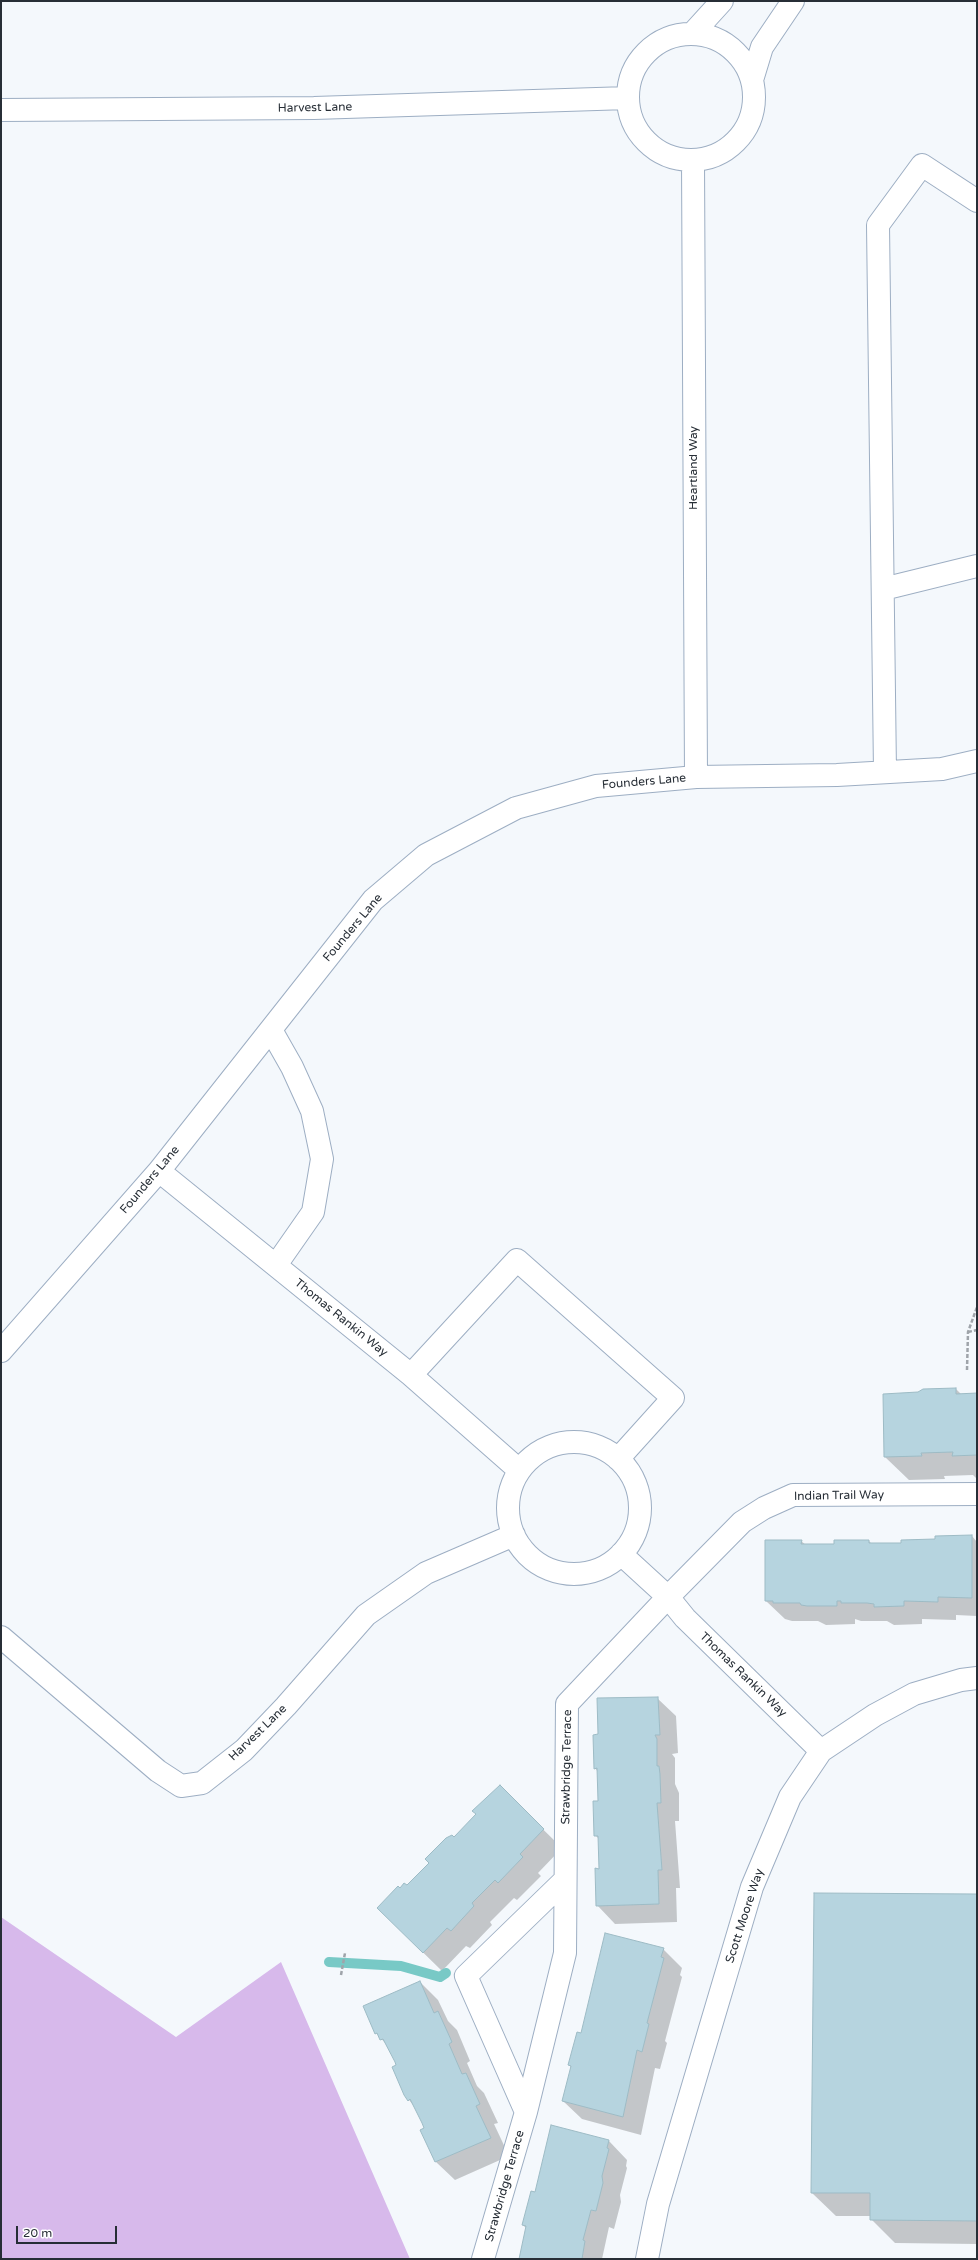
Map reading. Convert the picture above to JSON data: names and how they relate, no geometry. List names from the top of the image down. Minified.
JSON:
{"streets":{"street":["Harvest Lane","Heartland Way","Founders Lane","Thomas Rankin Way","Indian Trail Way","Strawbridge Terrace","Scott Moore Way"]},"crossings":[["Harvest Lane","Heartland Way"],["Harvest Lane","Thomas Rankin Way"],["Heartland Way","Founders Lane"],["Founders Lane","Thomas Rankin Way"],["Thomas Rankin Way","Indian Trail Way"],["Thomas Rankin Way","Strawbridge Terrace"],["Thomas Rankin Way","Scott Moore Way"],["Indian Trail Way","Strawbridge Terrace"]],"scale_bar":"20 m"}
